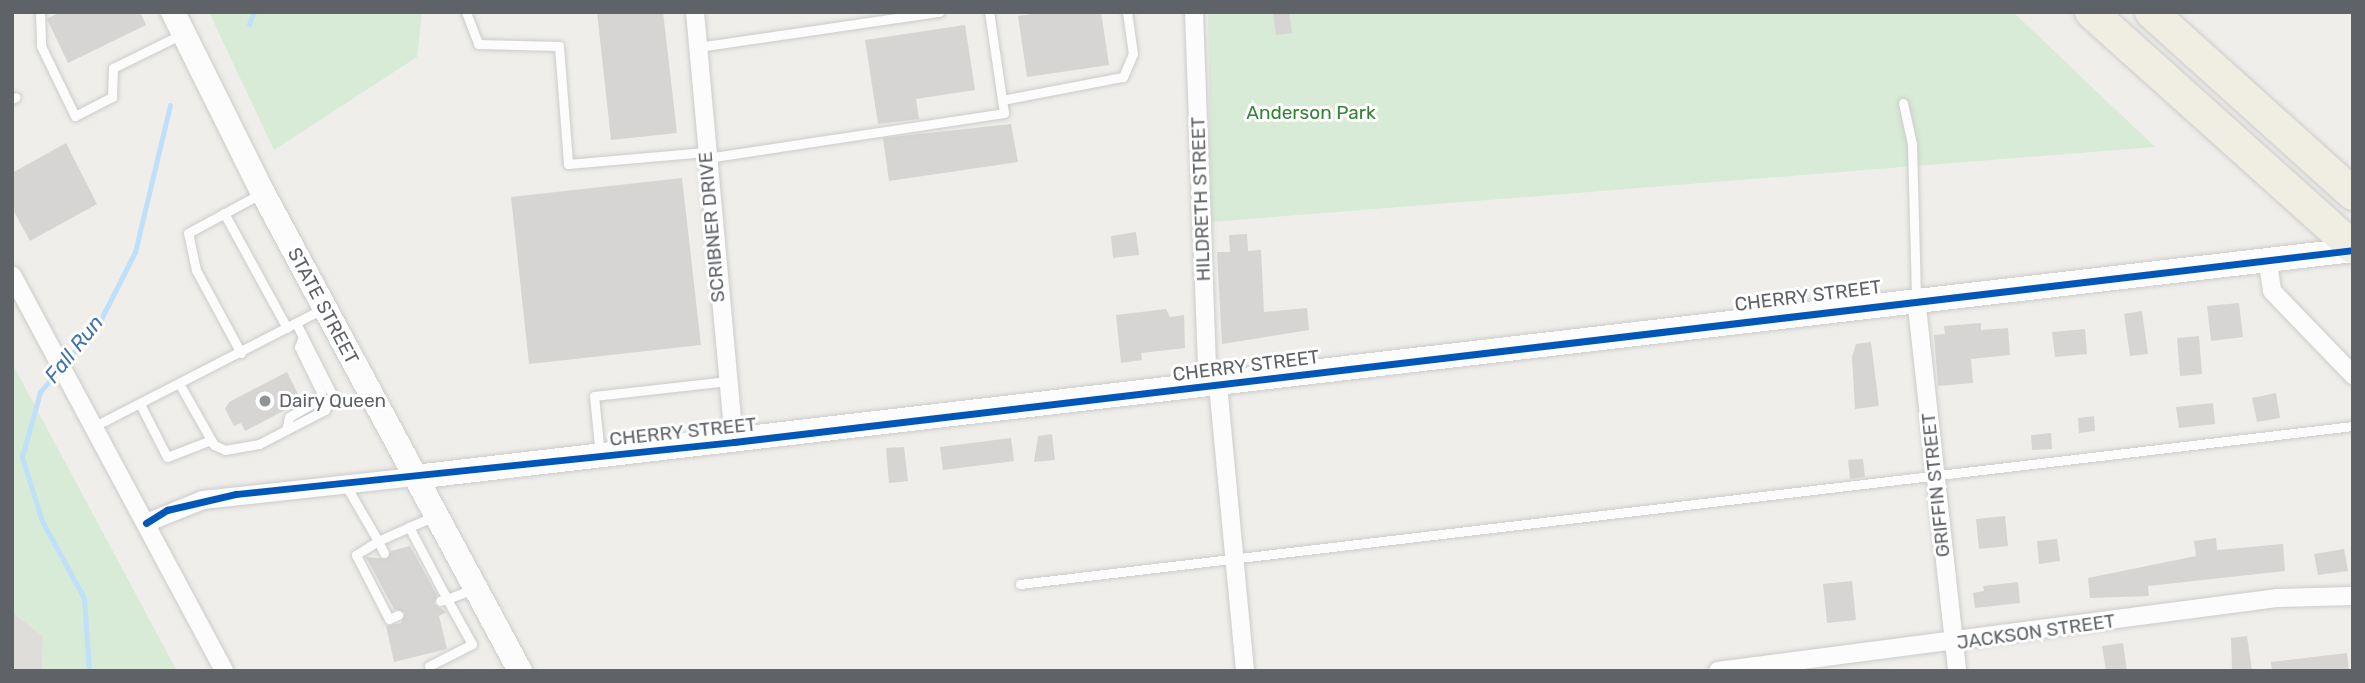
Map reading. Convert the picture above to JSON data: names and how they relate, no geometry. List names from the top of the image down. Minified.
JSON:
{"streets":{"street":["HILDRETH STREET","SCRIBNER DRIVE","CHERRY STREET","STATE STREET","GRIFFIN STREET","JACKSON STREET"]},"crossings":[["HILDRETH STREET","CHERRY STREET"],["SCRIBNER DRIVE","CHERRY STREET"],["CHERRY STREET","STATE STREET"],["CHERRY STREET","GRIFFIN STREET"],["GRIFFIN STREET","JACKSON STREET"]],"water":["Fall Run"],"parks":["Anderson Park"],"places":["Dairy Queen"]}
